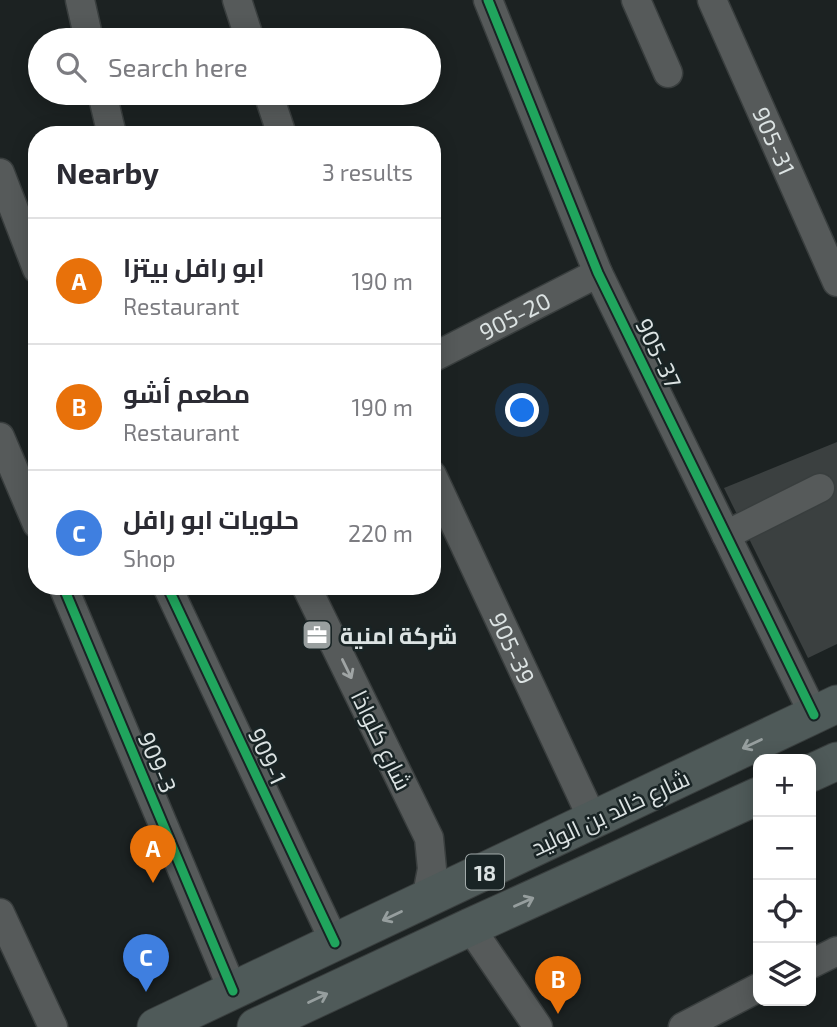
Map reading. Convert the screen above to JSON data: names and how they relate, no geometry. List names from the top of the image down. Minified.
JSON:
{"streets":{"main road":["شارع خالد بن الوليد","18"],"street":["905-31","905-20","905-37","905-39","شارع كلواذا","909-1","909-3"]},"crossings":[["905-20","905-37"],["905-37","شارع خالد بن الوليد"],["905-39","شارع خالد بن الوليد"],["شارع كلواذا","شارع خالد بن الوليد"],["909-1","شارع خالد بن الوليد"],["909-3","شارع خالد بن الوليد"]],"one_way":["شارع كلواذا"],"places":{"office":["شركة امنية"]},"page":{"search":"Search here","heading":["Nearby","3 results"],"list":[{"mark":"A","name":"ابو رافل بيتزا","note":"Restaurant","value":"190 m"},{"mark":"B","name":"مطعم أشو","note":"Restaurant","value":"190 m"},{"mark":"C","name":"حلويات ابو رافل","note":"Shop","value":"220 m"}],"map_buttons":["+","−"],"pins":["A","C","B"]}}
